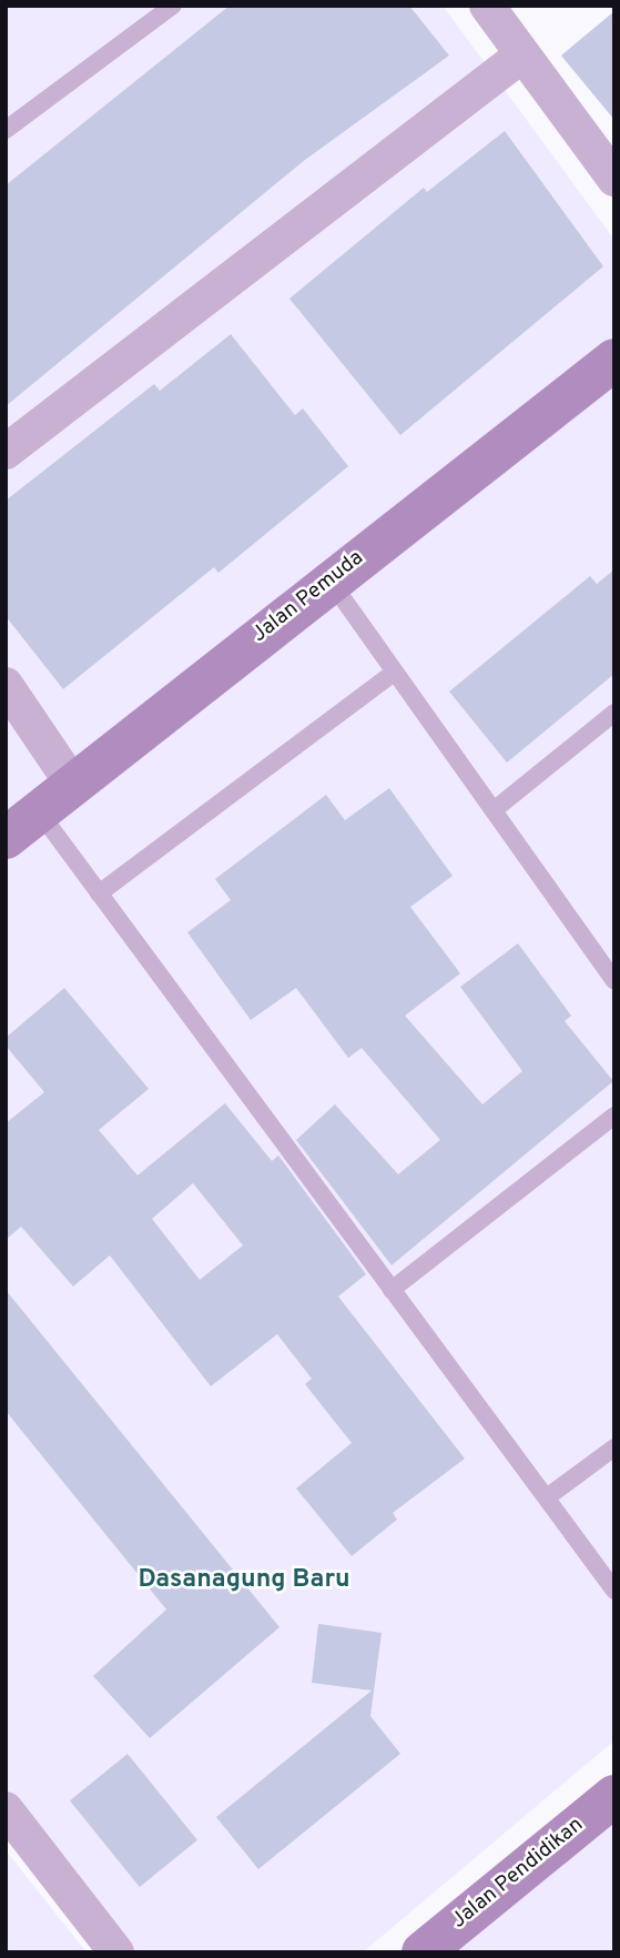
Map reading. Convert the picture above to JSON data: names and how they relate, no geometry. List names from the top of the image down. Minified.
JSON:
{"streets":{"street":["Jalan Pemuda","Jalan Pendidikan"]},"districts":["Dasanagung Baru"]}
